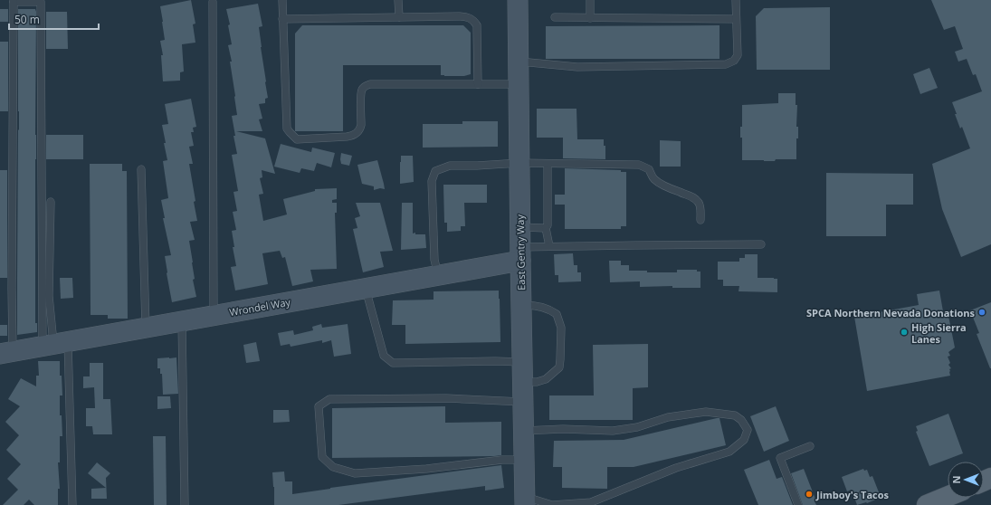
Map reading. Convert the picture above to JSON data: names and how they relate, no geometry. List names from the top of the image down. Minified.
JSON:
{"streets":{"street":["East Gentry Way","Wrondel Way"]},"crossings":[["East Gentry Way","Wrondel Way"]],"places":["SPCA Northern Nevada Donations","High Sierra Lanes","Jimboy's Tacos"],"scale_bar":"50 m","north":"left"}
